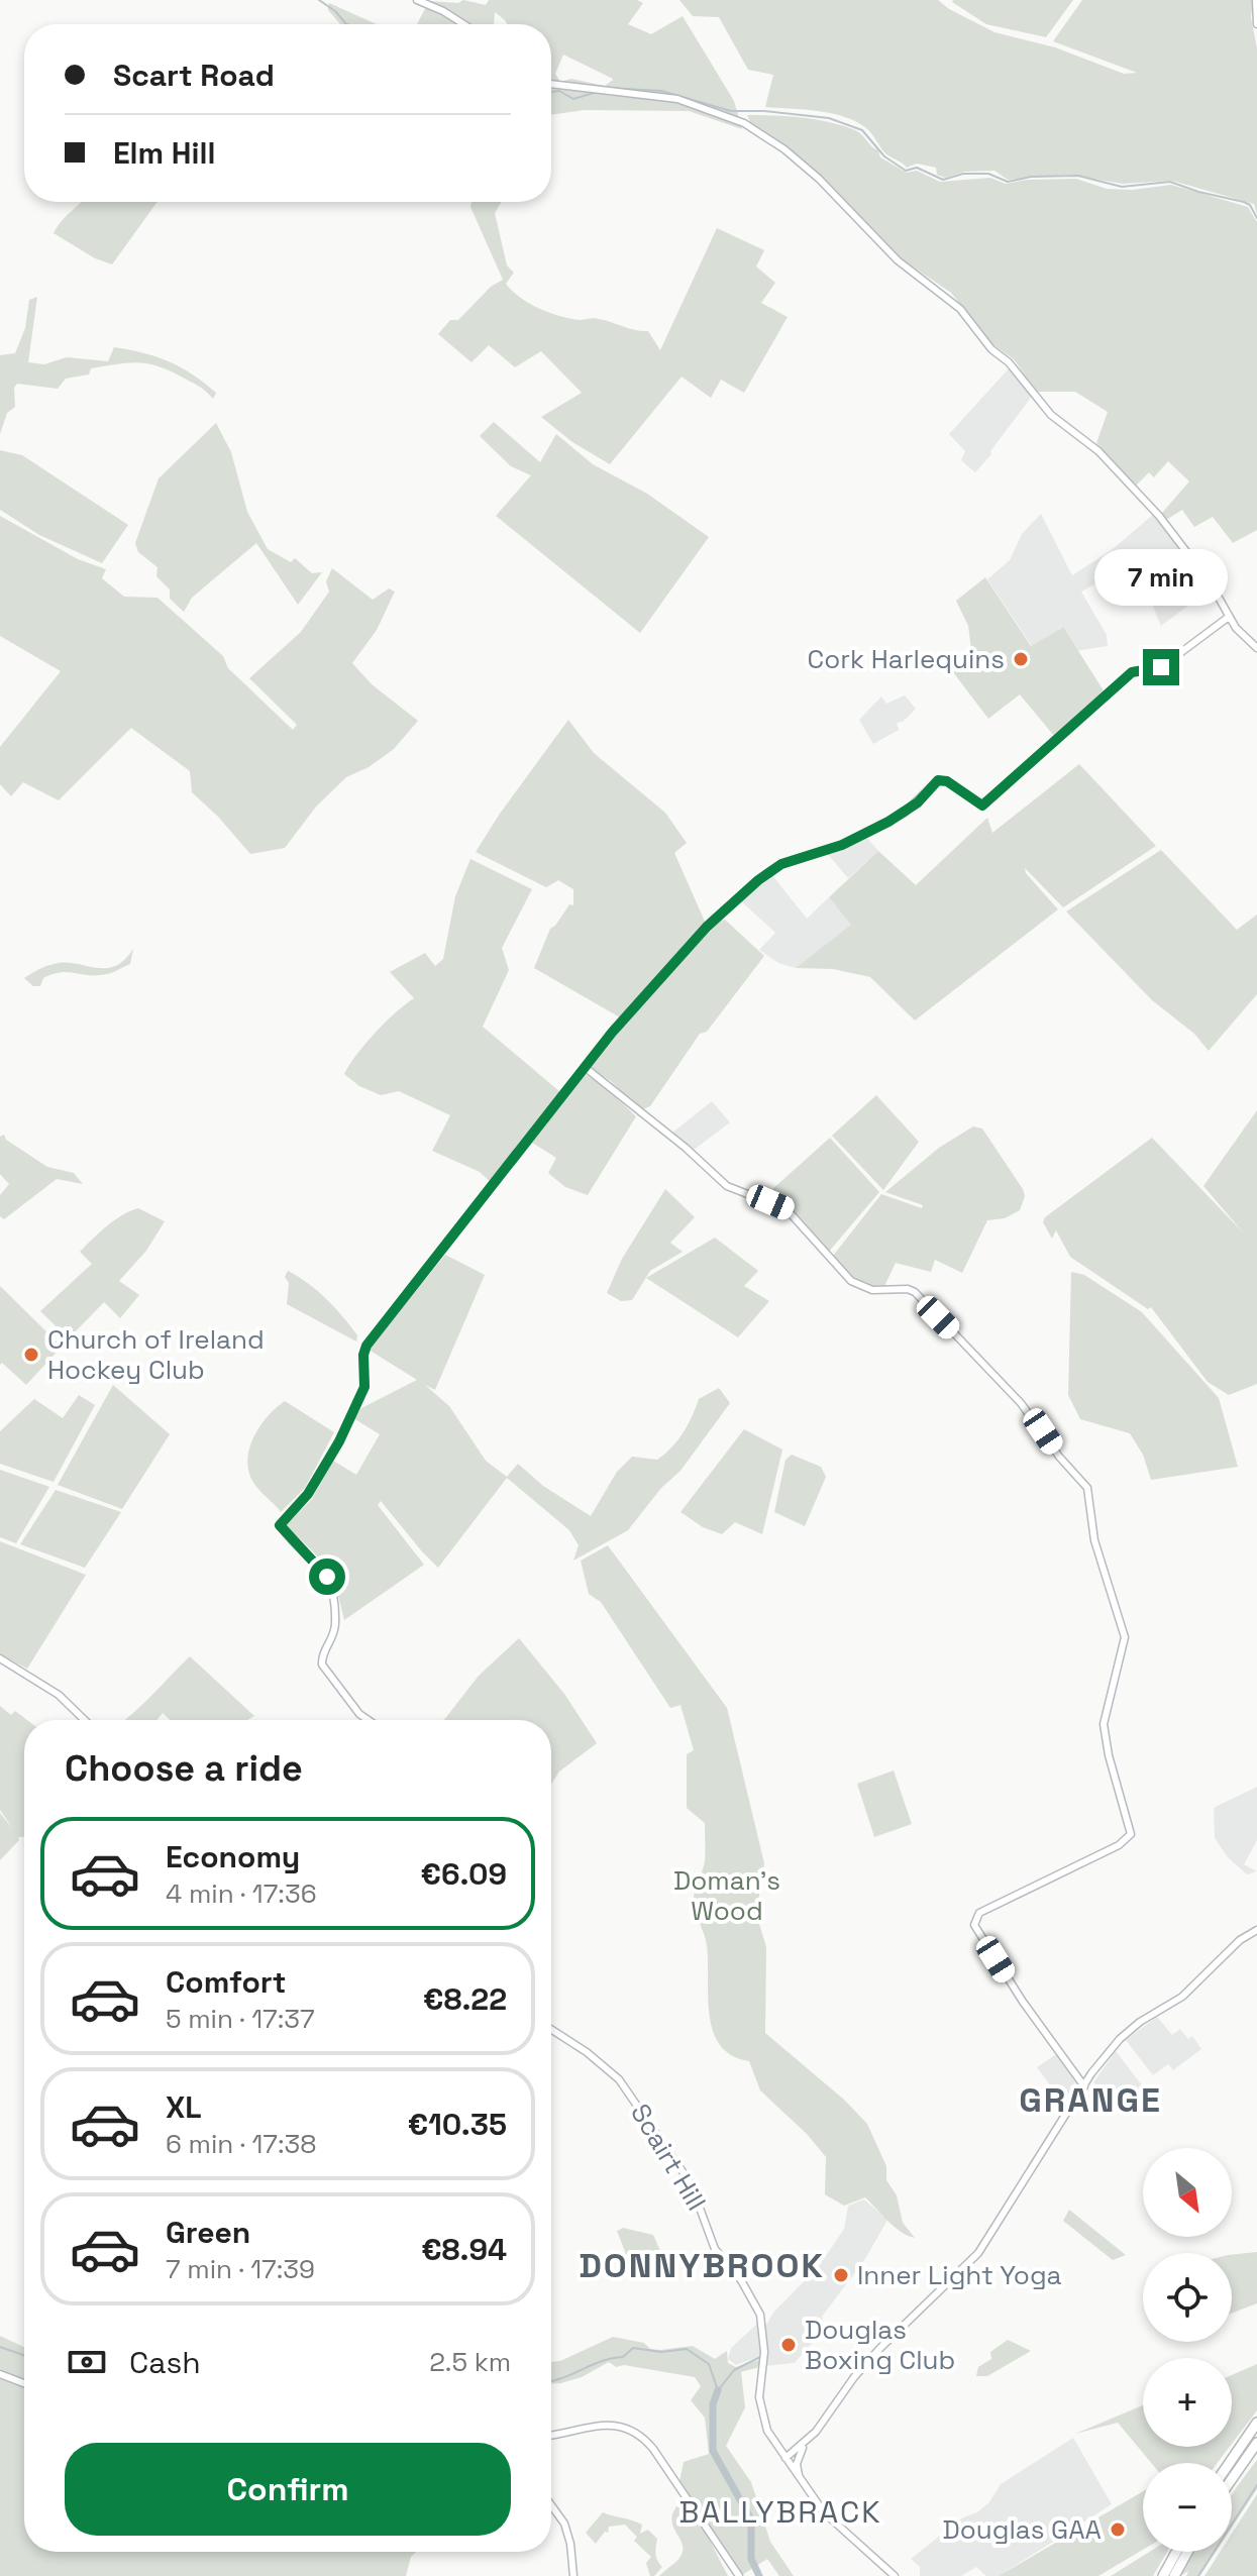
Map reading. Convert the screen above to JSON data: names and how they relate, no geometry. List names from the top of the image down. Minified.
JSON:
{"streets":{"street":["Scairt Hill"]},"districts":["GRANGE","DONNYBROOK","BALLYBRACK"],"parks":["Doman's Wood"],"places":["Cork Harlequins","Church of Ireland Hockey Club","Inner Light Yoga","Douglas Boxing Club","Douglas GAA"],"north":"bottom right","page":{"banner":["Scart Road","Elm Hill"],"bubble":"7 min","heading":"Choose a ride","list":[{"name":"Economy","note":"4 min · 17:36","value":"€6.09"},{"name":"Comfort","note":"5 min · 17:37","value":"€8.22"},{"name":"XL","note":"6 min · 17:38","value":"€10.35"},{"name":"Green","note":"7 min · 17:39","value":"€8.94"}],"map_buttons":["+","−"],"pay":["Cash","2.5 km"],"buttons":"Confirm"}}
